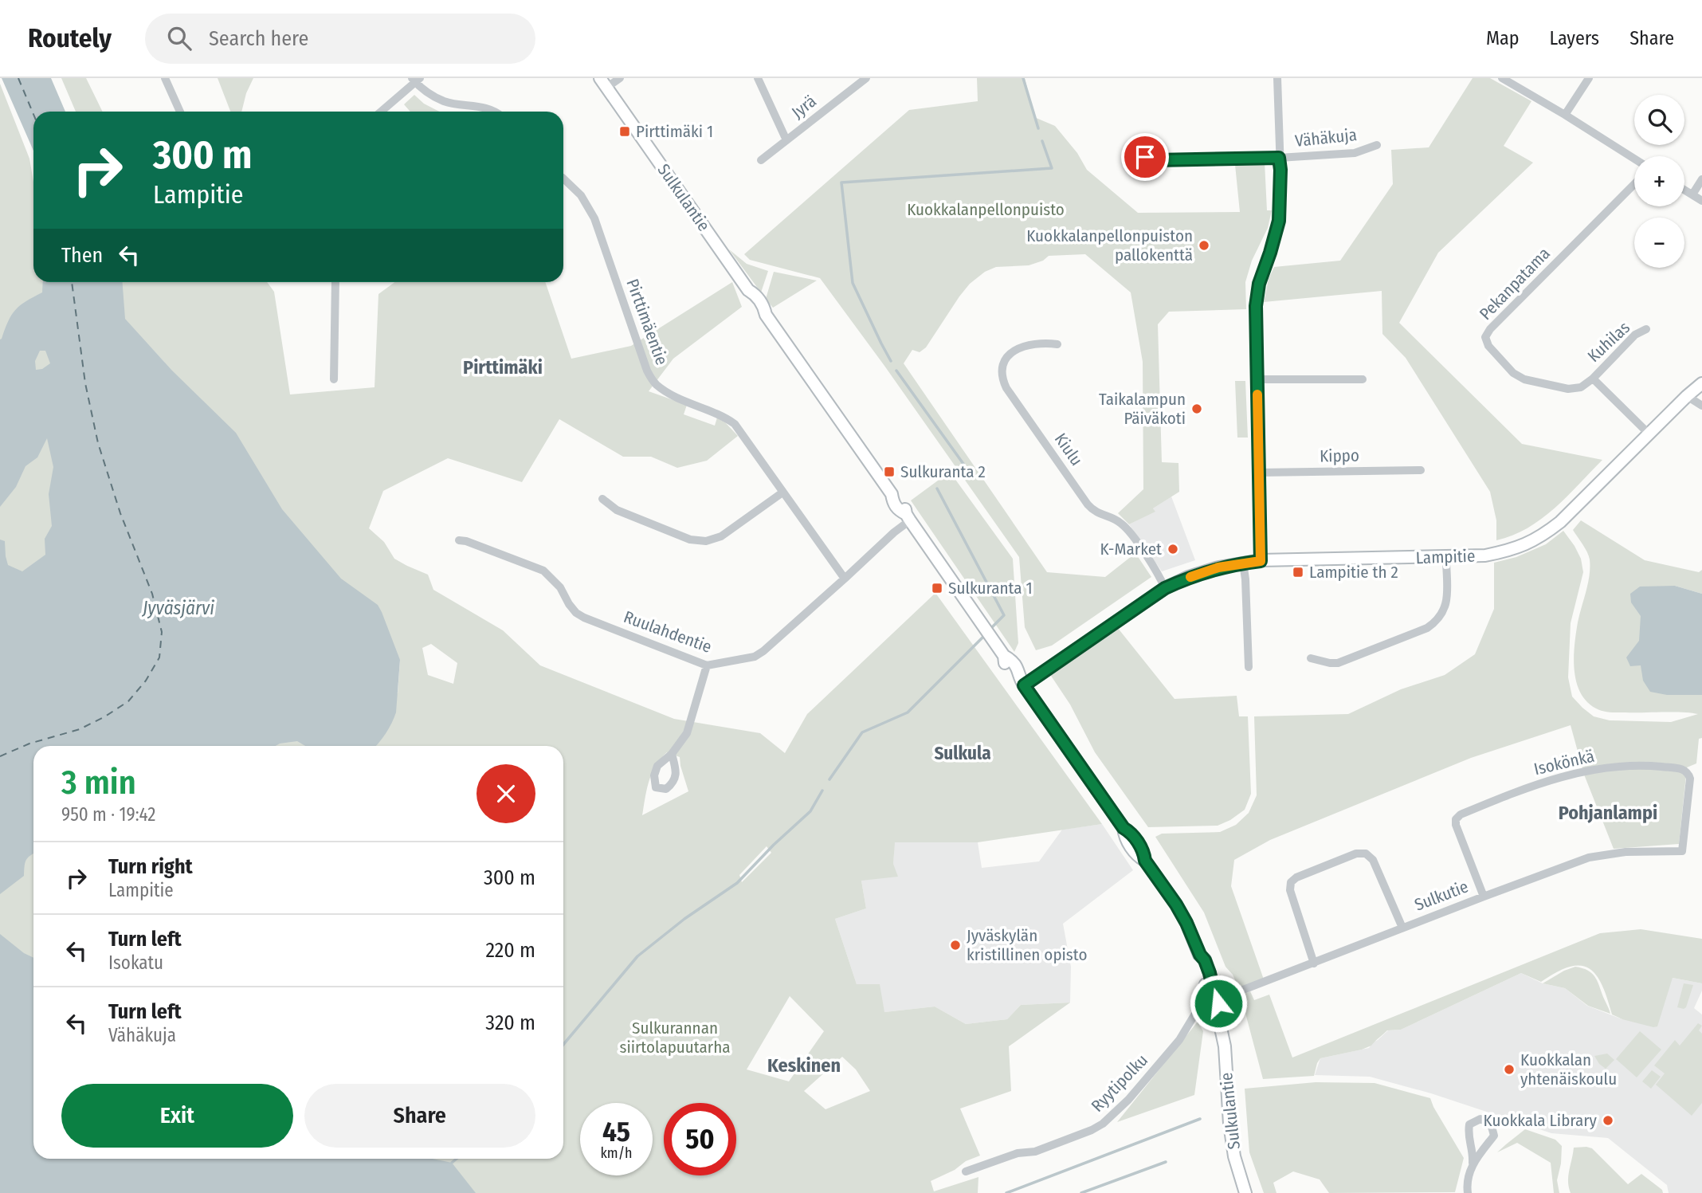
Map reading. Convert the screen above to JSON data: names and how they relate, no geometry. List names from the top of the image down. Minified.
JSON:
{"streets":{"main road":["Sulkulantie","Lampitie"],"street":["Jyrä","Vähäkuja","Pekanpatama","Pirttimäentie","Kuhilas","Kiulu","Kippo","Ruulahdentie","Isokönkä","Sulkutie","Ryytipolku"]},"crossings":[["Sulkulantie","Lampitie"],["Sulkulantie","Ruulahdentie"],["Sulkulantie","Sulkutie"],["Sulkulantie","Ryytipolku"],["Pekanpatama","Kuhilas"],["Pirttimäentie","Ruulahdentie"],["Kiulu","Lampitie"],["Isokönkä","Sulkutie"],["Sulkutie","Ryytipolku"]],"districts":["Pirttimäki","Sulkula","Pohjanlampi","Keskinen"],"water":["Jyväsjärvi"],"parks":["Kuokkalanpellonpuisto","Sulkurannan siirtolapuutarha"],"places":{"transit":["Pirttimäki 1","Sulkuranta 2","Lampitie th 2","Sulkuranta 1"],"other":["Kuokkalanpellonpuiston pallokenttä","Taikalampun Päiväkoti","K-Market","Jyväskylän kristillinen opisto","Kuokkalan yhtenäiskoulu","Kuokkala Library"]},"page":{"header":"Routely","search":"Search here","nav":["Map","Layers","Share"],"map_buttons":["+","−"],"turn":["300 m","Lampitie"],"then":"Then","heading":["3 min","950 m · 19:42"],"list":[{"name":"Turn right","note":"Lampitie","value":"300 m"},{"name":"Turn left","note":"Isokatu","value":"220 m"},{"name":"Turn left","note":"Vähäkuja","value":"320 m"}],"buttons":["Exit","Share"],"speed":"45 km/h","limit":"50"}}
